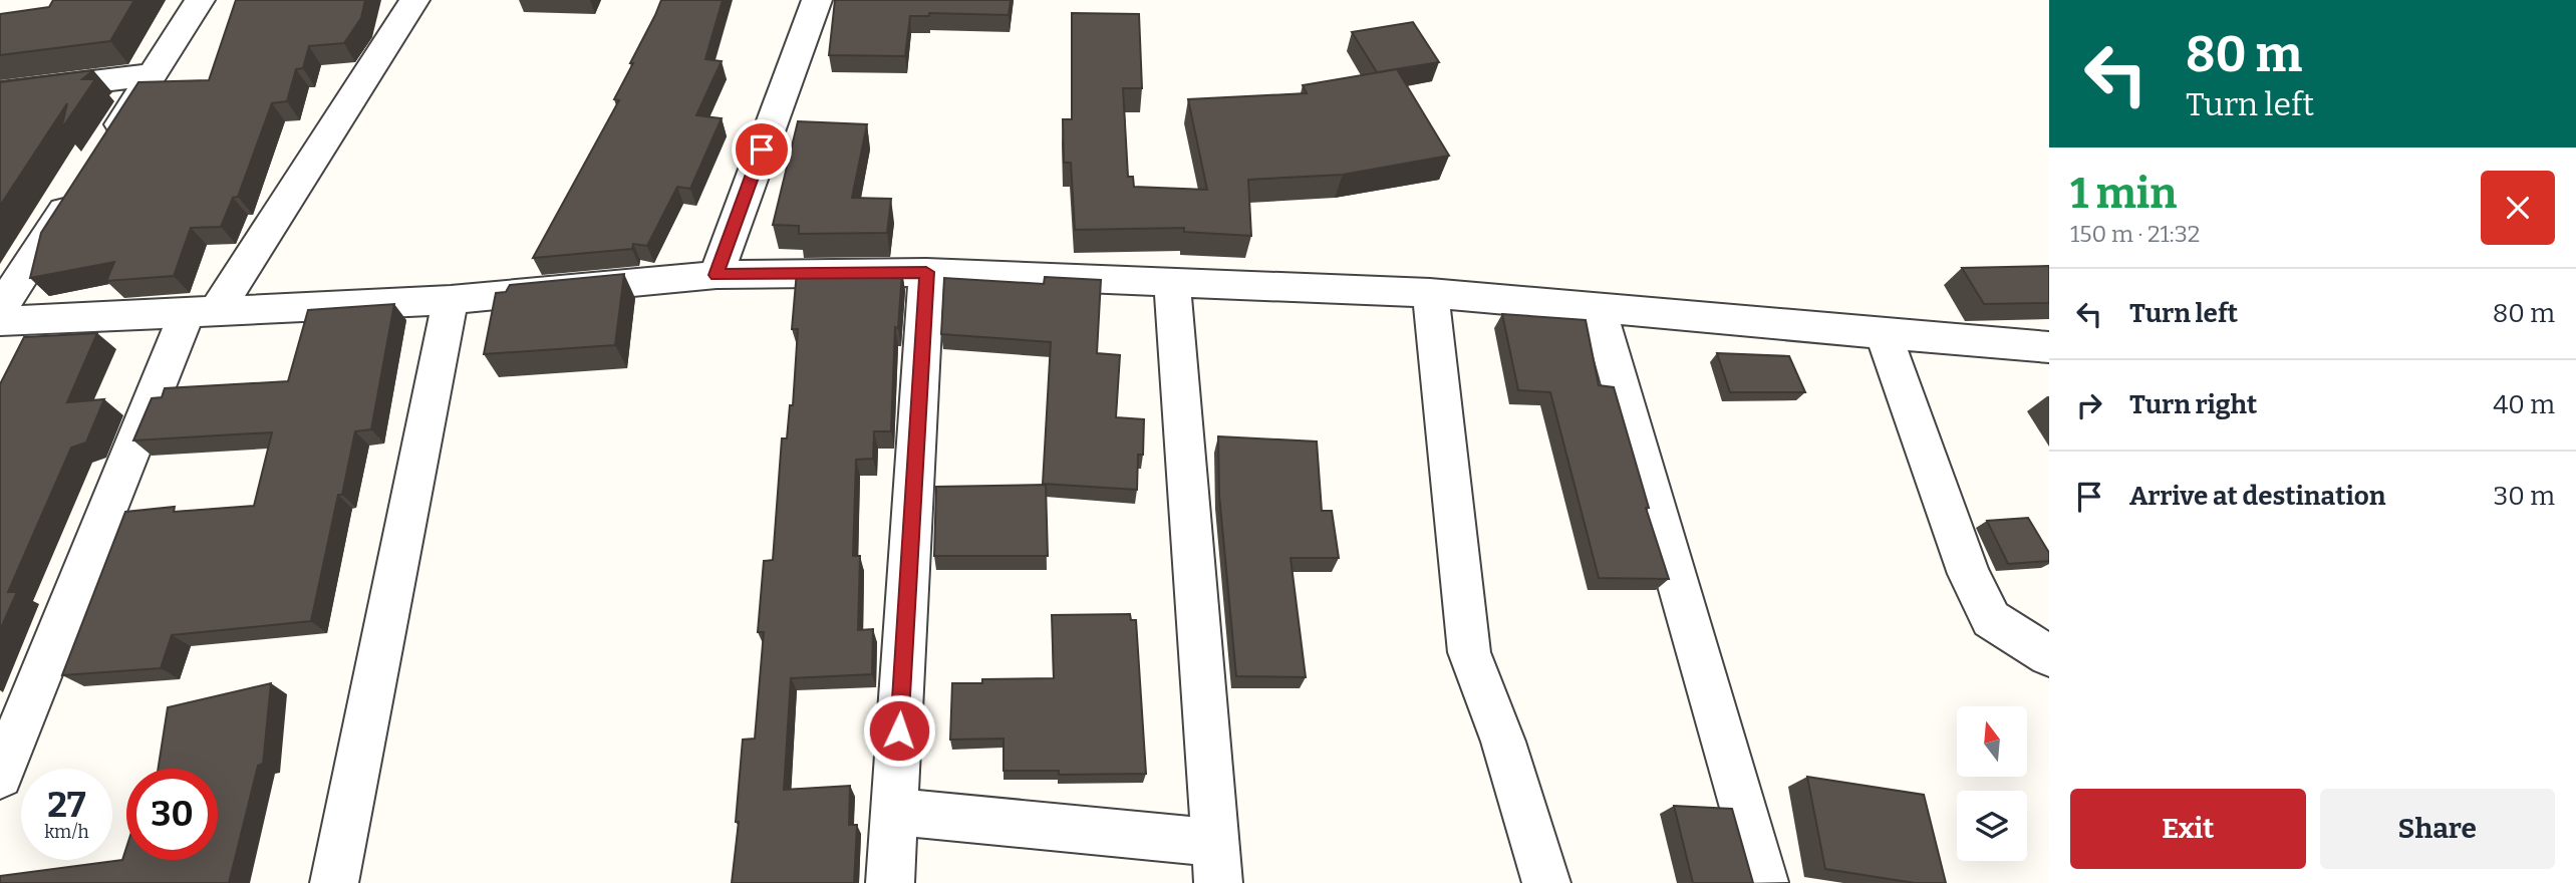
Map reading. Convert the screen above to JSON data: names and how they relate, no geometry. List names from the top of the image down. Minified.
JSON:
{"north":"top","page":{"turn":["80 m","Turn left"],"heading":["1 min","150 m · 21:32"],"list":[{"name":"Turn left","value":"80 m"},{"name":"Turn right","value":"40 m"},{"name":"Arrive at destination","value":"30 m"}],"speed":"27 km/h","limit":"30","buttons":["Exit","Share"]}}
